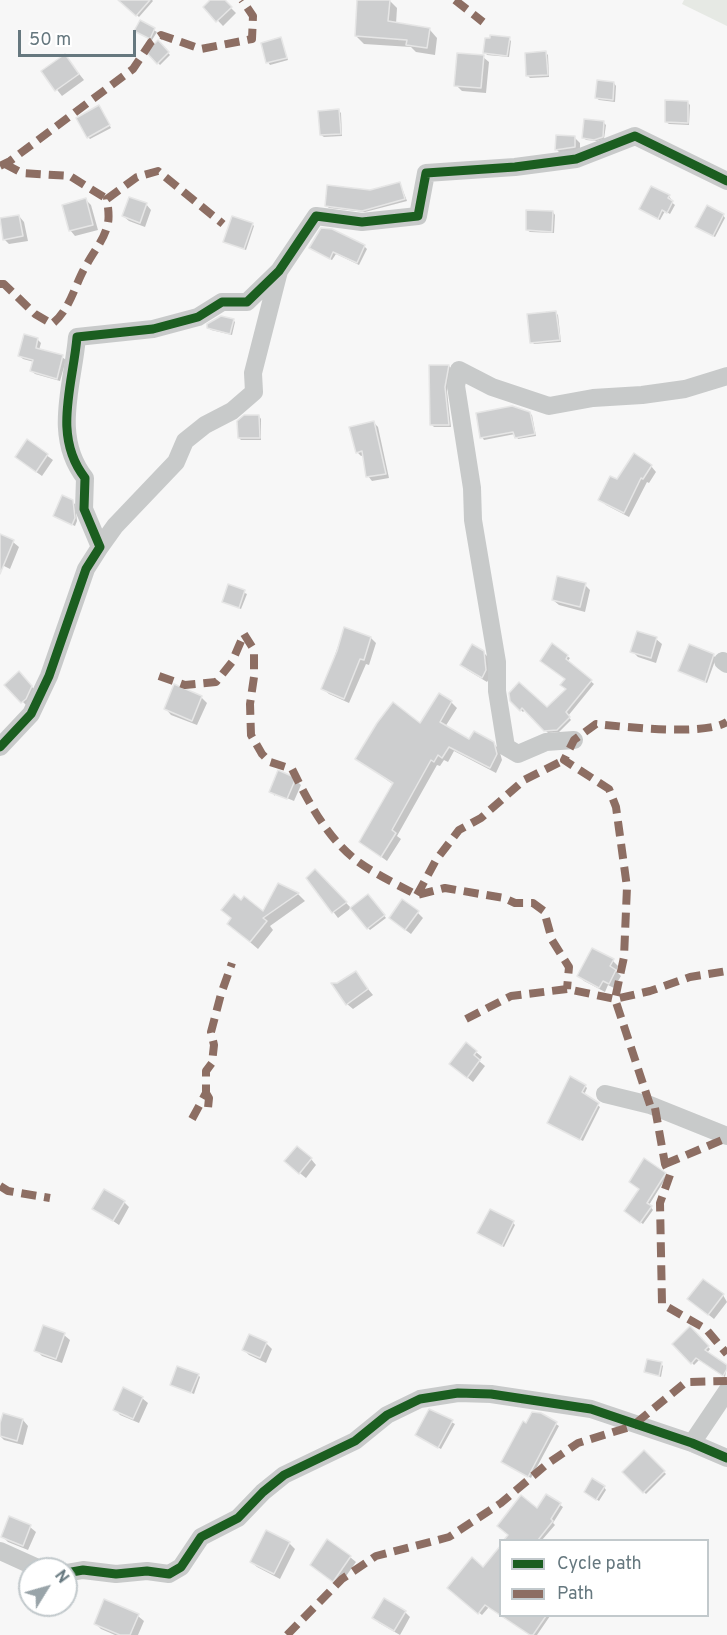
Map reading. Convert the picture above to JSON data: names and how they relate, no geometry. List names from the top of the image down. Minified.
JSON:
{"legend":["Cycle path","Path"],"scale_bar":"50 m","north":"top right"}
